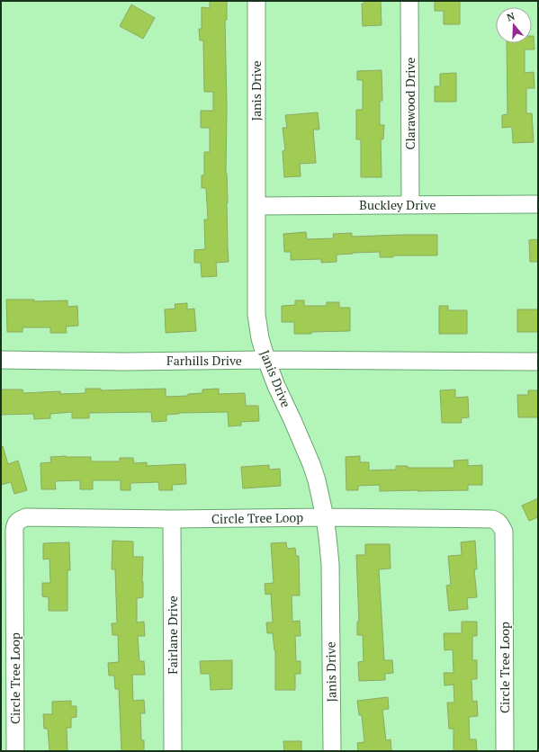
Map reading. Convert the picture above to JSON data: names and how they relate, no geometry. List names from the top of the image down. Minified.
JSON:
{"streets":{"street":["Janis Drive","Clarawood Drive","Buckley Drive","Farhills Drive","Circle Tree Loop","Fairlane Drive"]},"crossings":[["Janis Drive","Buckley Drive"],["Janis Drive","Farhills Drive"],["Janis Drive","Circle Tree Loop"],["Clarawood Drive","Buckley Drive"],["Circle Tree Loop","Fairlane Drive"]],"north":"top"}
